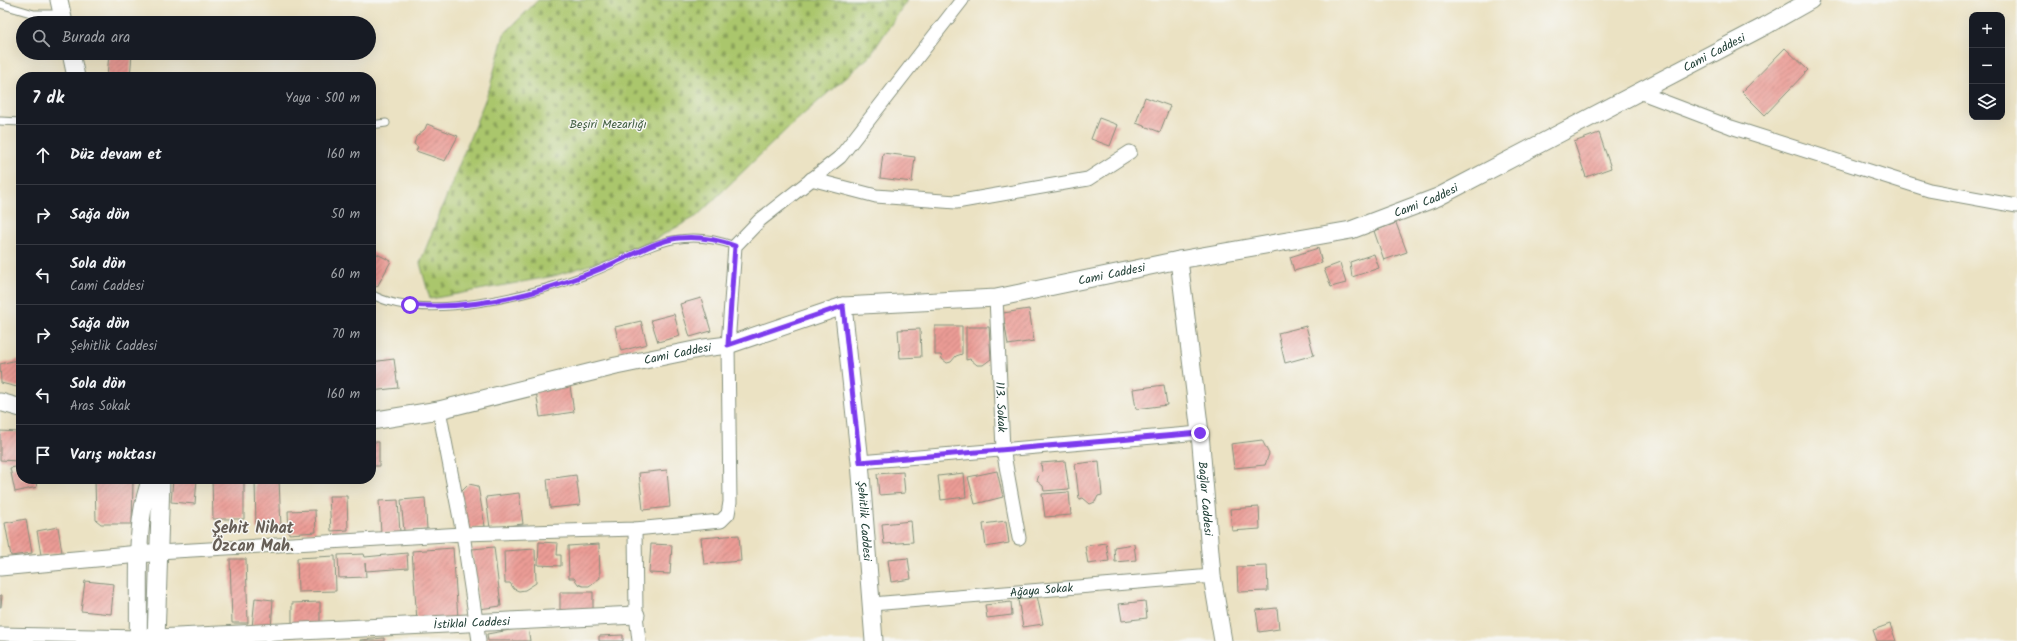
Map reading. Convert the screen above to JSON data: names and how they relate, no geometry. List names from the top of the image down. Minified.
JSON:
{"streets":{"street":["Cami Caddesi","113. Sokak","Bağlar Caddesi","Şehitlik Caddesi","Ağaya Sokak","İstiklal Caddesi"]},"crossings":[["Cami Caddesi","113. Sokak"],["Cami Caddesi","Bağlar Caddesi"],["Cami Caddesi","Şehitlik Caddesi"],["Bağlar Caddesi","Ağaya Sokak"],["Şehitlik Caddesi","Ağaya Sokak"]],"districts":["Şehit Nihat Özcan Mah."],"parks":["Beşiri Mezarlığı"],"page":{"map_buttons":["+","−"],"search":"Burada ara","heading":["7 dk","Yaya · 500 m"],"list":[["Düz devam et","160 m"],["Sağa dön","50 m"],["Sola dön","Cami Caddesi","60 m"],["Sağa dön","Şehitlik Caddesi","70 m"],["Sola dön","Aras Sokak","160 m"],"Varış noktası"]}}
